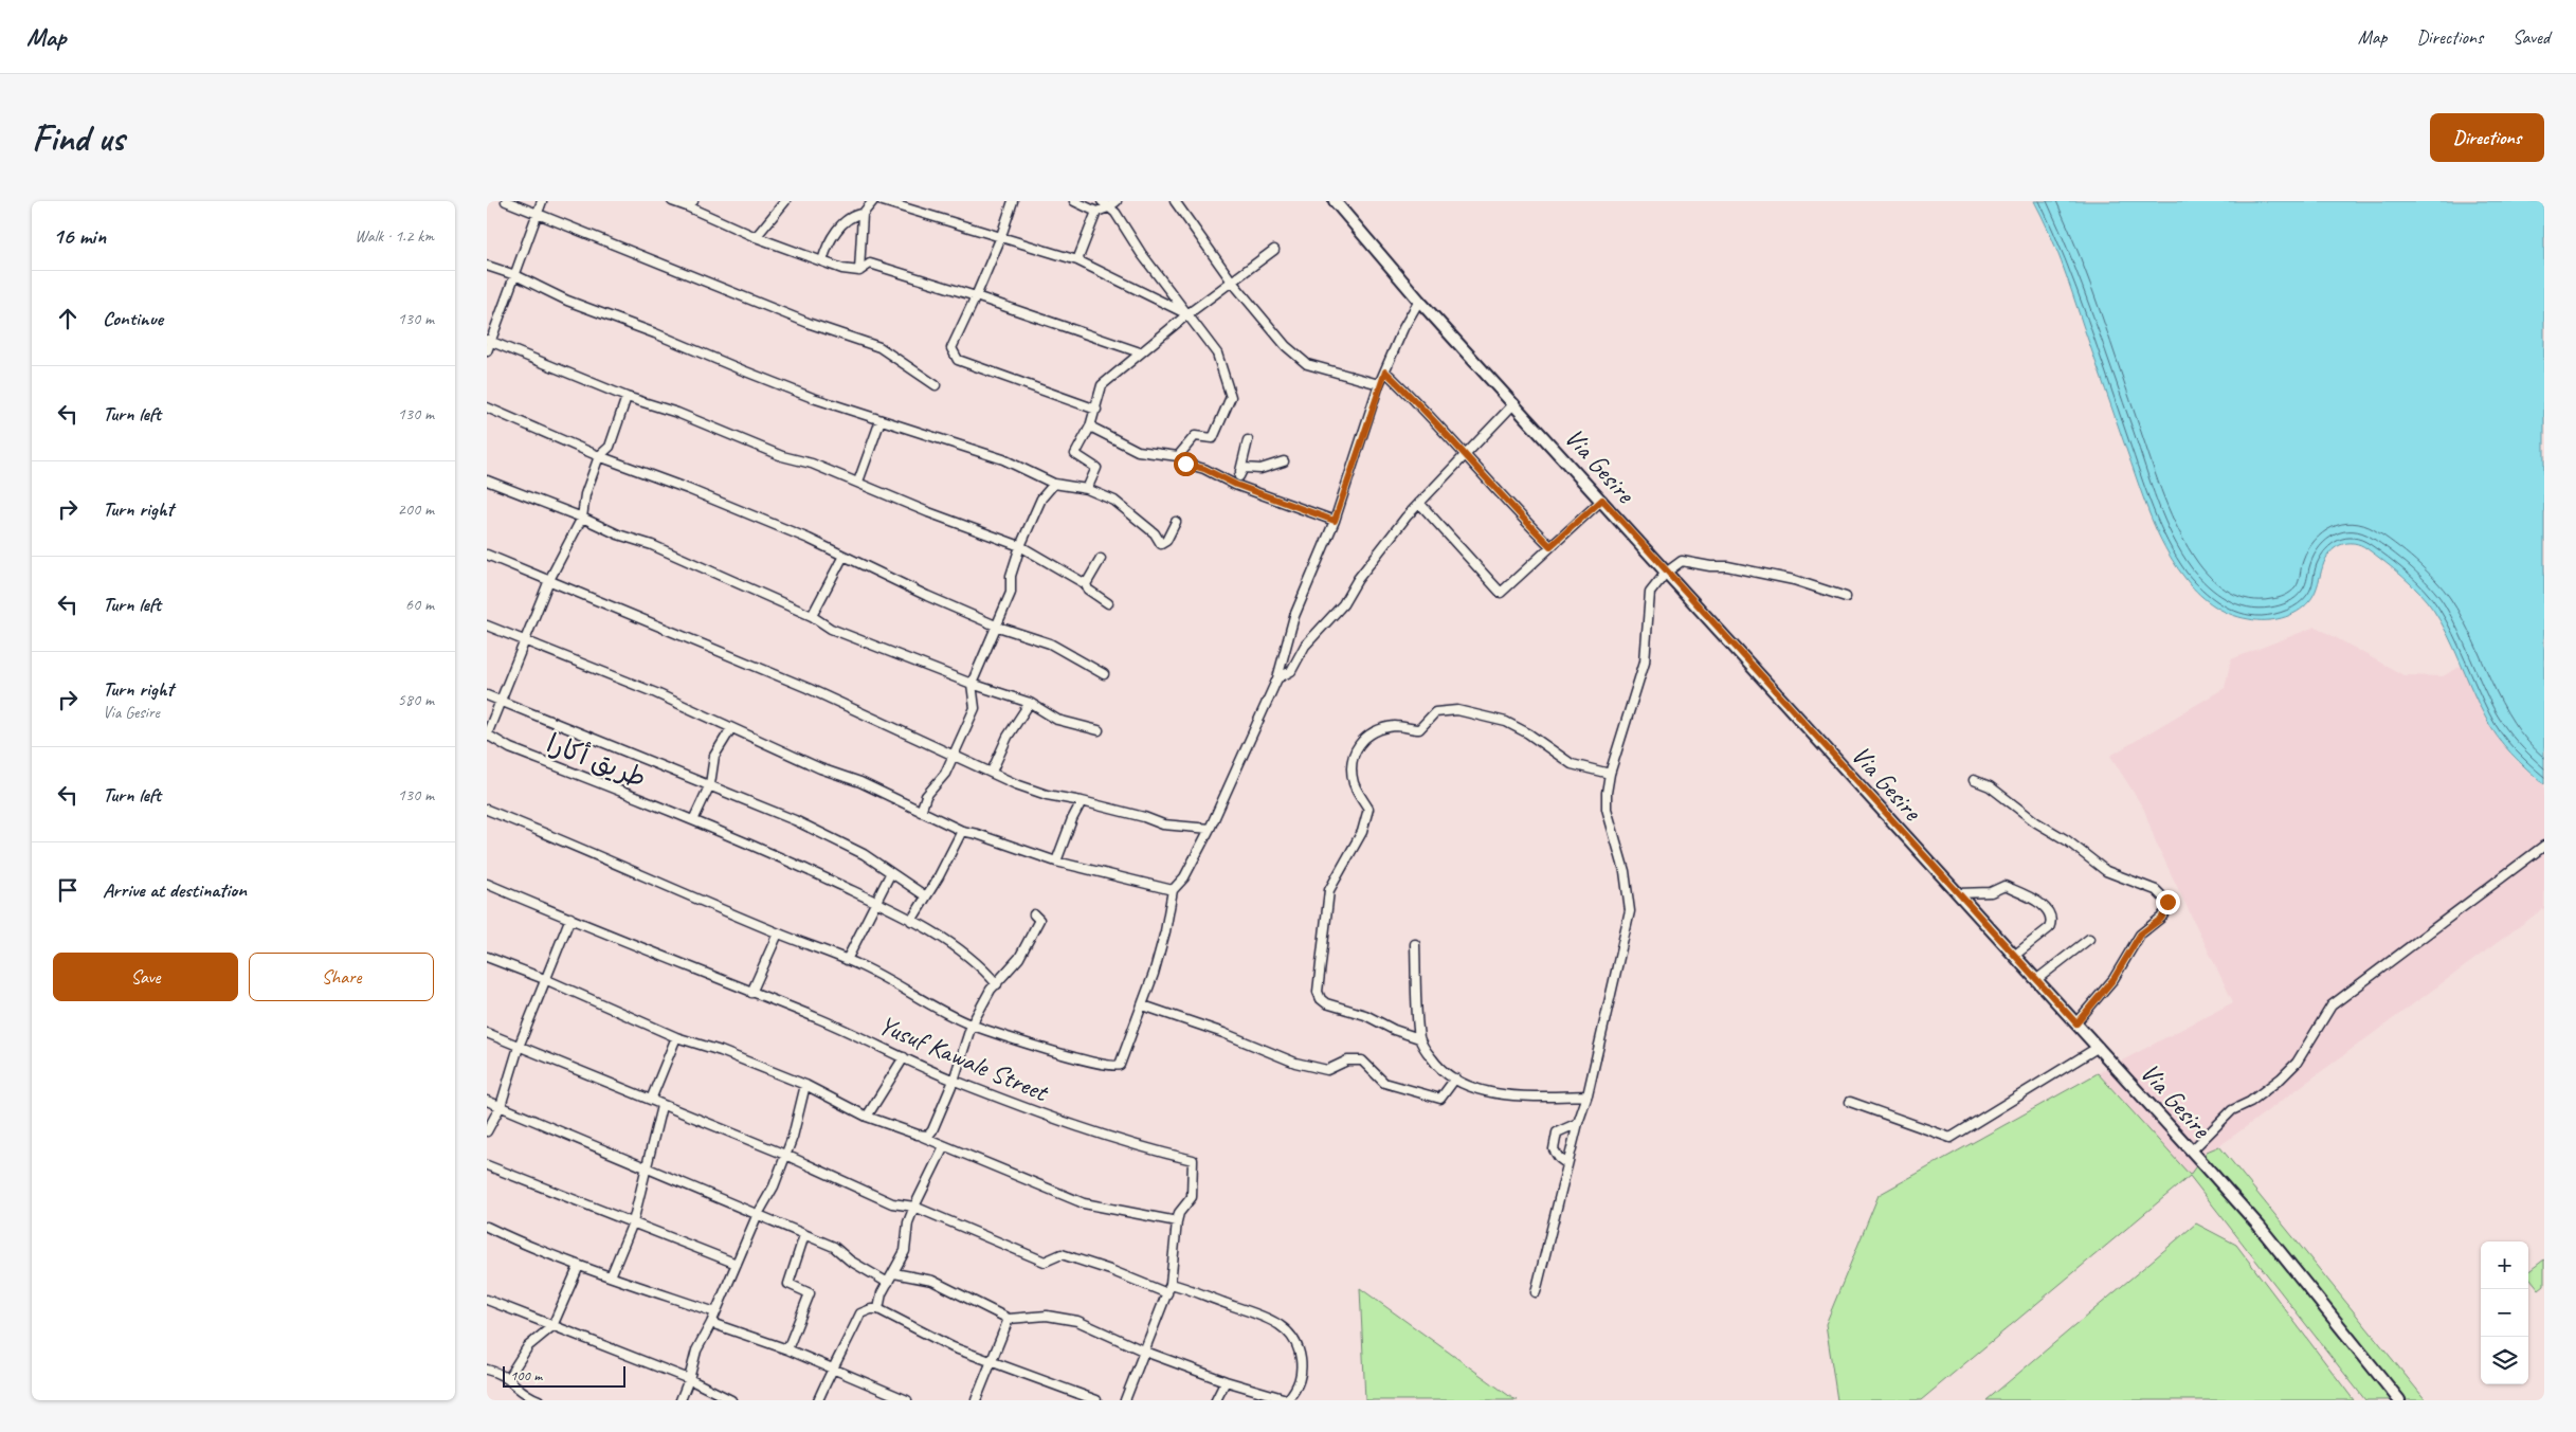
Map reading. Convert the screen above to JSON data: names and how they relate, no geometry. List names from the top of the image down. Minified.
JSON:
{"streets":{"main road":["Via Gesire"],"street":["طريق أكارا","Yusuf Kawale Street"]},"scale_bar":"100 m","page":{"header":"Map","nav":["Map","Directions","Saved"],"buttons":["Directions",["Save","Share"]],"title":"Find us","heading":["16 min","Walk · 1.2 km"],"list":[["Continue","130 m"],["Turn left","130 m"],["Turn right","200 m"],["Turn left","60 m"],["Turn right","Via Gesire","580 m"],["Turn left","130 m"],"Arrive at destination"],"map_buttons":["+","−"],"scale":"100 m"}}
